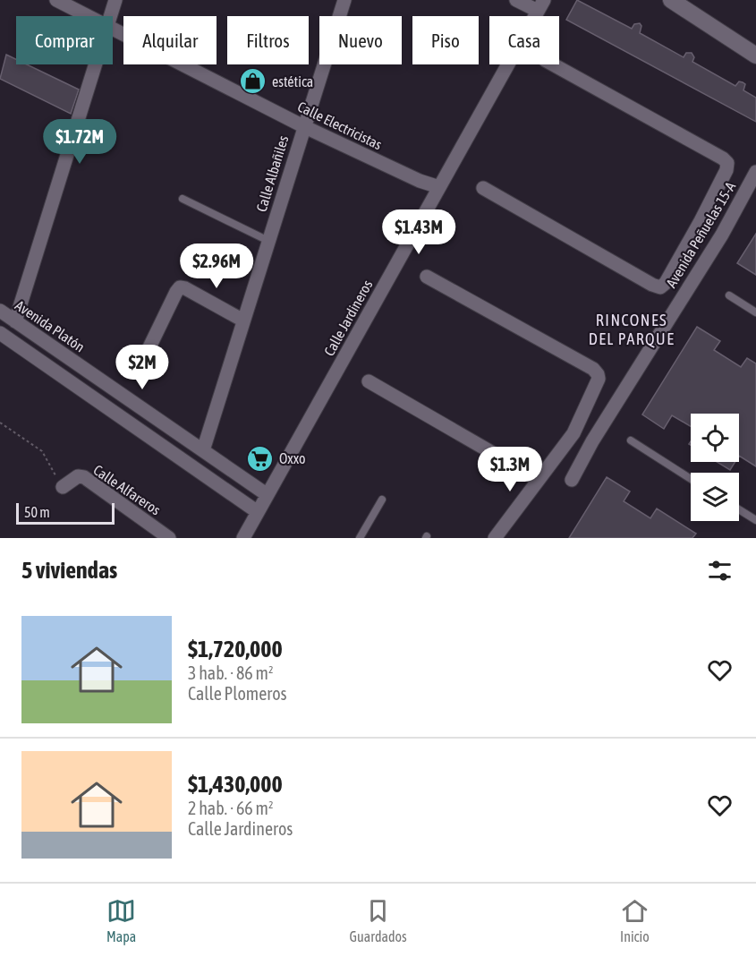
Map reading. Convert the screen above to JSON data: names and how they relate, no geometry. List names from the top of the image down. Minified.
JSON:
{"streets":{"street":["Calle Electricistas","Calle Albañiles","Avenida Peñuelas 15-A","Calle Jardineros","Avenida Platón","Calle Alfareros"]},"crossings":[["Calle Electricistas","Calle Albañiles"],["Calle Electricistas","Calle Jardineros"],["Calle Albañiles","Avenida Platón"],["Calle Jardineros","Avenida Platón"]],"districts":["RINCONES DEL PARQUE"],"places":{"shop":["estética"],"supermarket":["Oxxo"]},"scale_bar":"50 m","page":{"chip":["Comprar","Alquilar","Filtros","Nuevo","Piso","Casa"],"price":["$1.72M","$1.43M","$2.96M","$2M","$1.3M"],"scale":"50 m","heading":"5 viviendas","list":[{"name":"$1,720,000","note":"3 hab. · 86 m² · Calle Plomeros"},{"name":"$1,430,000","note":"2 hab. · 66 m² · Calle Jardineros"}],"tabs":["Mapa","Guardados","Inicio"]}}
